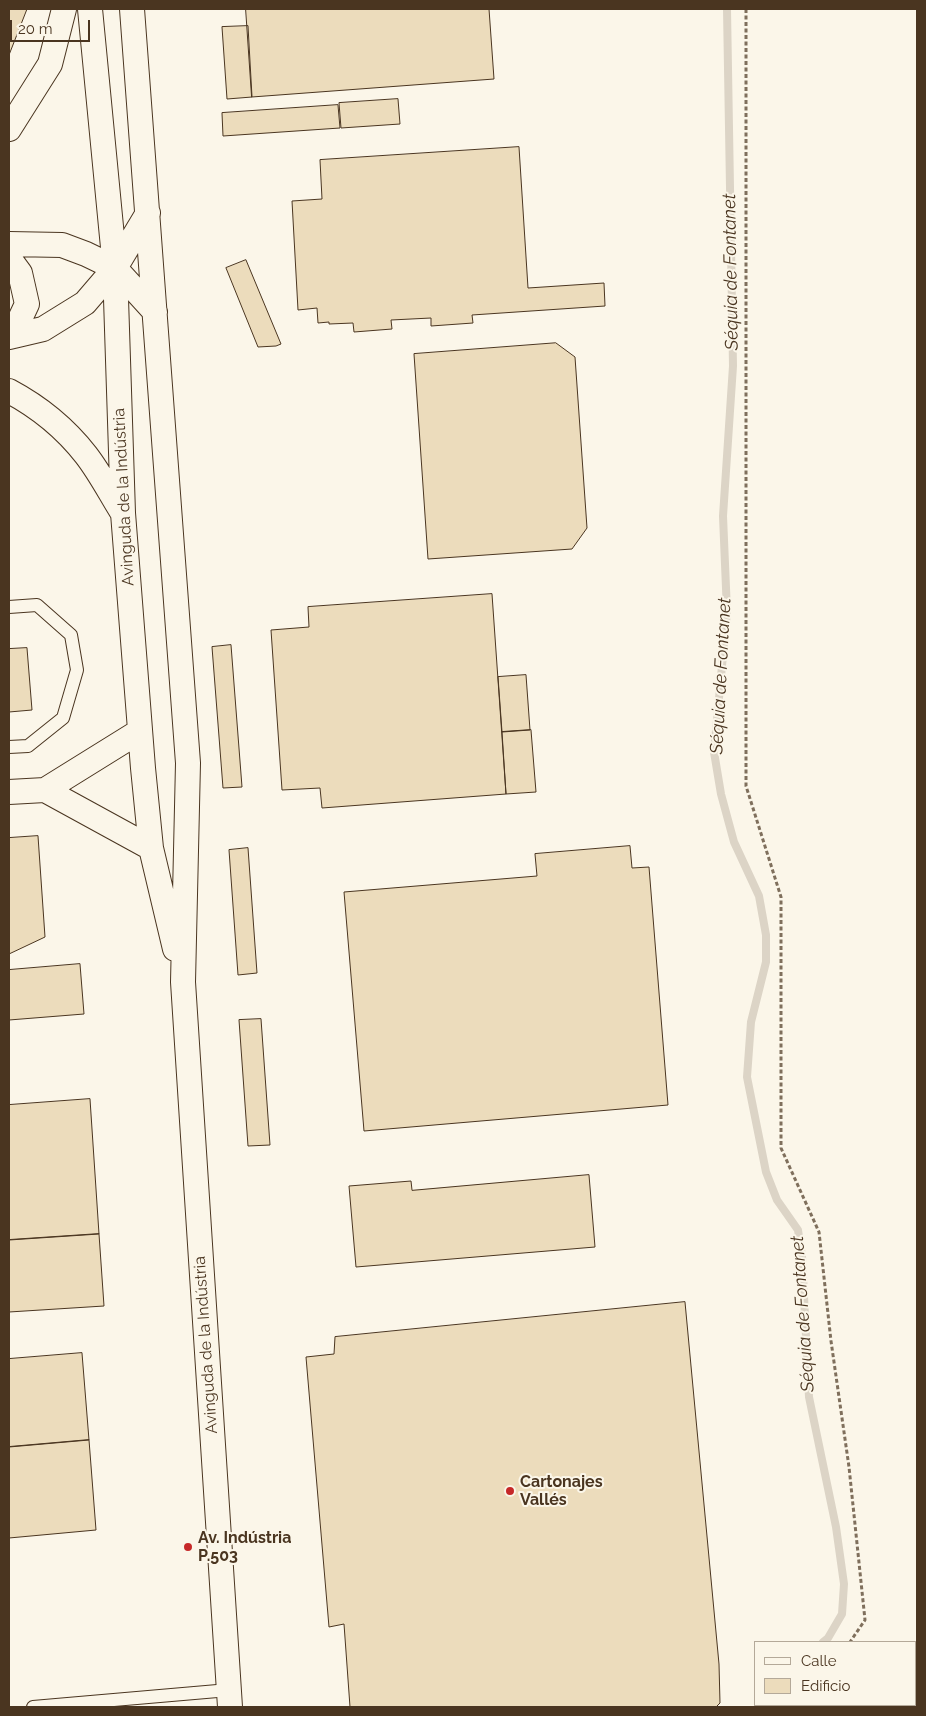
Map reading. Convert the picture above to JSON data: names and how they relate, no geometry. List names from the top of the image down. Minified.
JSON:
{"streets":{"street":["Avinguda de la Indústria"]},"water":["Séquia de Fontanet"],"places":["Cartonajes Vallés","Av. Indústria P.503"],"legend":["Calle","Edificio"],"scale_bar":"20 m"}
